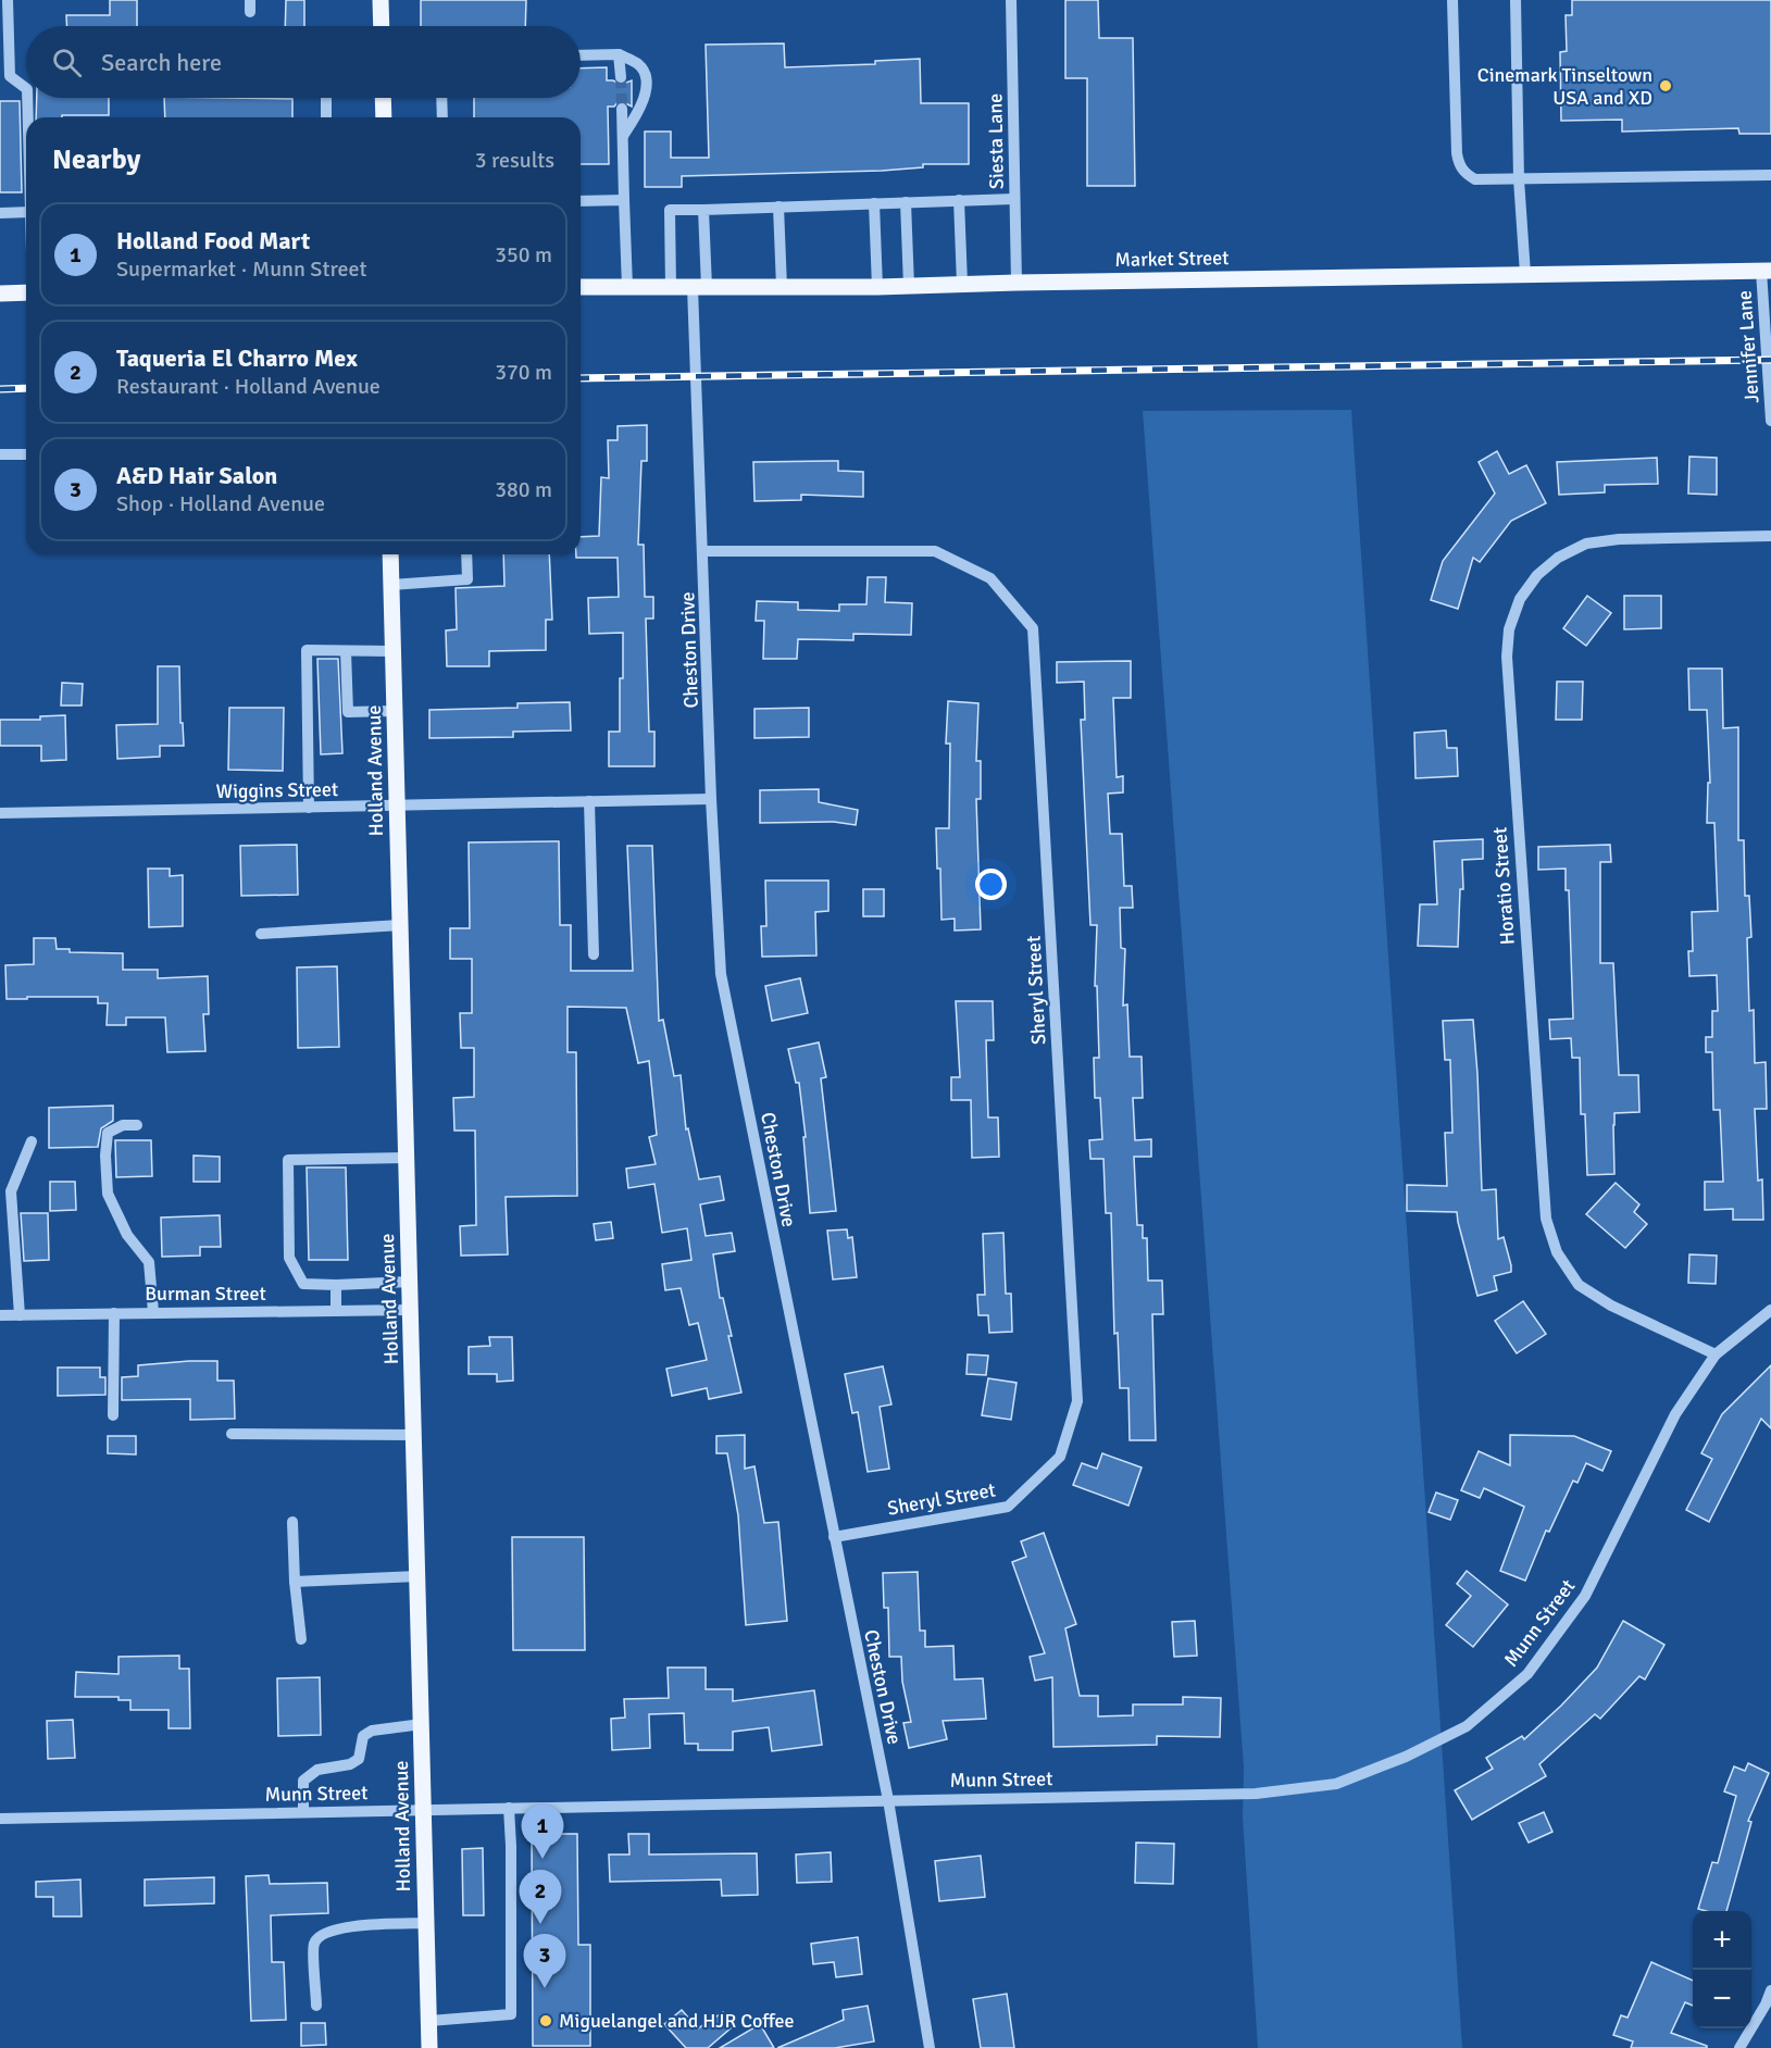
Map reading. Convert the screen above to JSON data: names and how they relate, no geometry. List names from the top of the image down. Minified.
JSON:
{"streets":{"main road":["Market Street","Holland Avenue"],"street":["Siesta Lane","Jennifer Lane","Cheston Drive","Wiggins Street","Horatio Street","Sheryl Street","Burman Street","Munn Street"]},"crossings":[["Siesta Lane","Market Street"],["Market Street","Jennifer Lane"],["Market Street","Cheston Drive"],["Cheston Drive","Wiggins Street"],["Cheston Drive","Sheryl Street"],["Cheston Drive","Munn Street"],["Holland Avenue","Wiggins Street"],["Holland Avenue","Burman Street"],["Holland Avenue","Munn Street"],["Horatio Street","Munn Street"]],"places":["Cinemark Tinseltown USA and XD","Miguelangel and HJR Coffee"],"page":{"search":"Search here","heading":["Nearby","3 results"],"list":[{"mark":"1","name":"Holland Food Mart","note":"Supermarket · Munn Street","value":"350 m"},{"mark":"2","name":"Taqueria El Charro Mex","note":"Restaurant · Holland Avenue","value":"370 m"},{"mark":"3","name":"A&D Hair Salon","note":"Shop · Holland Avenue","value":"380 m"}],"pins":["1","2","3"],"map_buttons":["+","−"]}}
